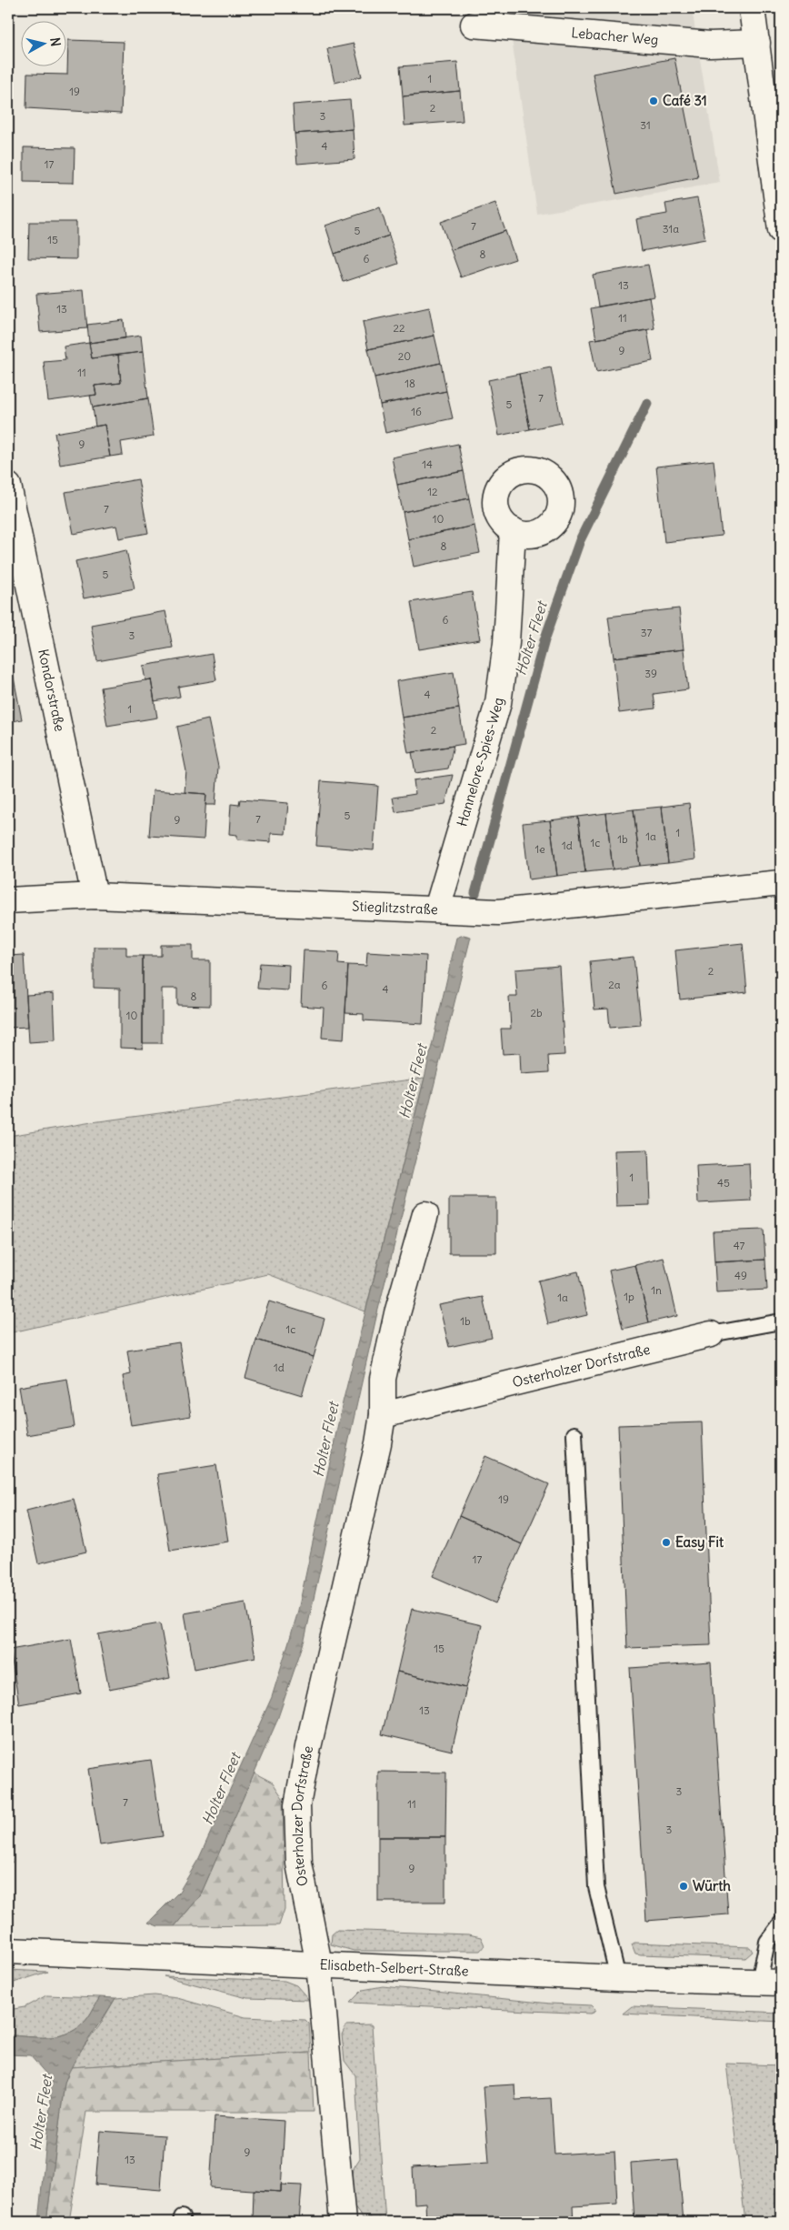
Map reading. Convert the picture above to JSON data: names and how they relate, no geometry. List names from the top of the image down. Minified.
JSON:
{"streets":{"street":["Lebacher Weg","Kondorstraße","Hannelore-Spies-Weg","Stieglitzstraße","Osterholzer Dorfstraße","Elisabeth-Selbert-Straße"]},"crossings":[["Kondorstraße","Stieglitzstraße"],["Hannelore-Spies-Weg","Stieglitzstraße"],["Osterholzer Dorfstraße","Elisabeth-Selbert-Straße"]],"water":["Holter Fleet"],"places":["Café 31","Easy Fit","Würth"],"house_numbers":["1","19","2","3","31","4","17","7","31a","5","15","8","6","13","13","11","22","9","20","11","18","7","5","16","9","14","12","7","10","8","5","6","37","3","39","4","1","2","5","7","9","1","1a","1b","1c","1d","1e","2","2a","6","4","8","2b","10","1","45","47","49","1n","1p","1a","1b","1c","1d","19","17","15","13","3","7","11","3","9","9","13"],"north":"right"}
